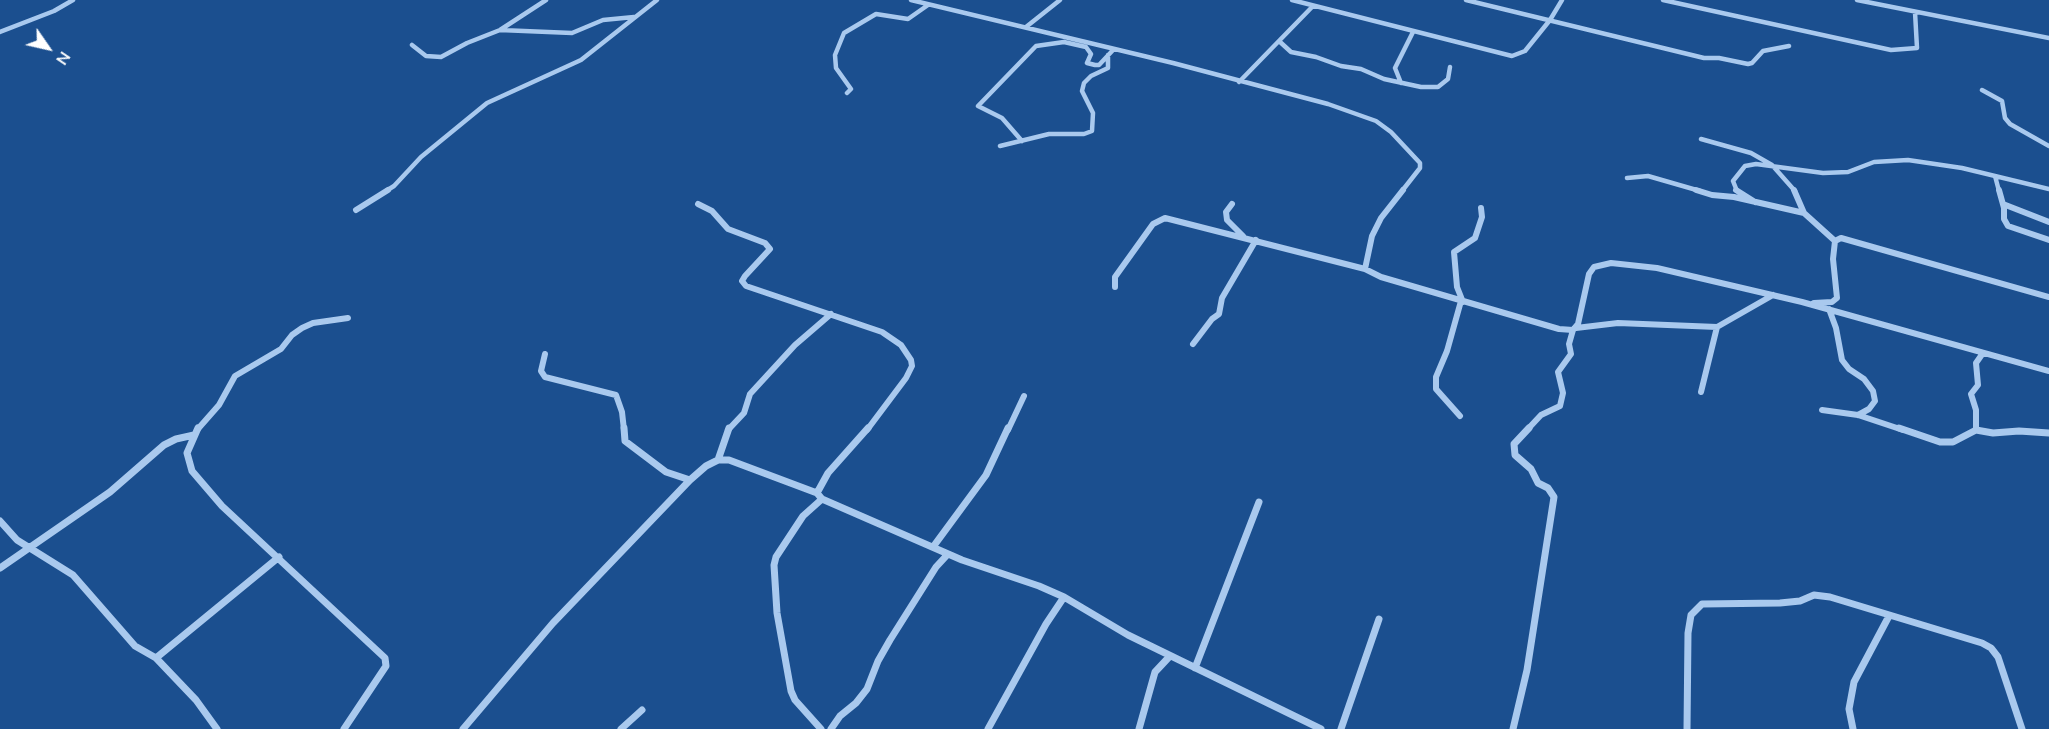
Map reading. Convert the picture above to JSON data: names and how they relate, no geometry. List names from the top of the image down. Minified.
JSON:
{"north":"bottom right"}
